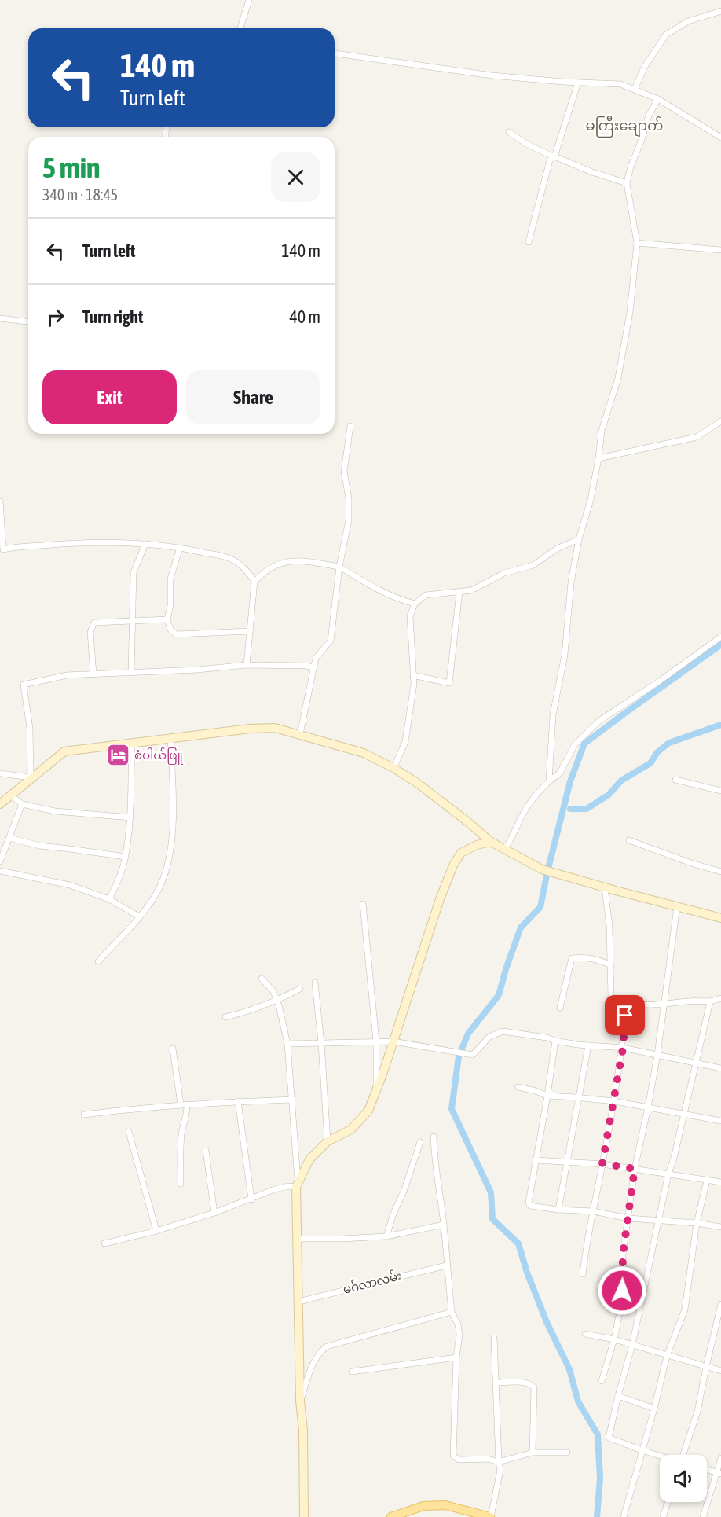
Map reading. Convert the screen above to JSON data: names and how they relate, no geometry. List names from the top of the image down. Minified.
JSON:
{"streets":{"street":["မဂ်လာလမ်း"]},"districts":["မကြီးချောက်"],"places":{"hotel":["စံပါယ်ဖြူ"]},"page":{"turn":["140 m","Turn left"],"heading":["5 min","340 m · 18:45"],"list":[{"name":"Turn left","value":"140 m"},{"name":"Turn right","value":"40 m"}],"buttons":["Exit","Share"]}}
